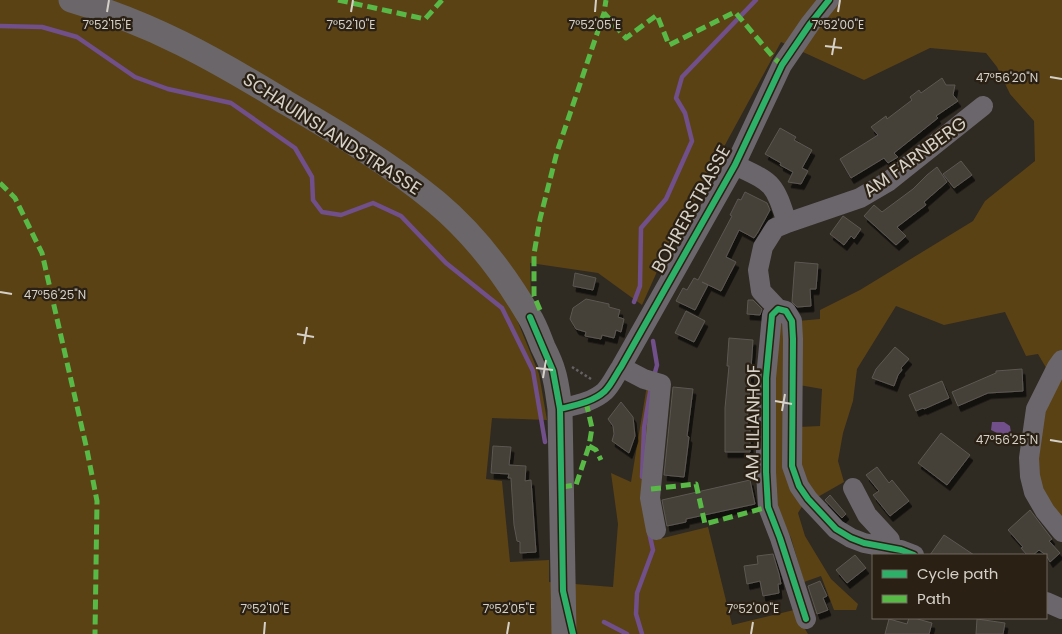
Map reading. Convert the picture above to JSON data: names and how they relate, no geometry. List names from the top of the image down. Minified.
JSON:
{"streets":{"main road":["SCHAUINSLANDSTRASSE"],"street":["AM FARNBERG","BOHRERSTRASSE","AM LILIANHOF"]},"crossings":[["SCHAUINSLANDSTRASSE","BOHRERSTRASSE"]],"legend":["Cycle path","Path"],"coordinates":["7°52'15\"E","7°52'10\"E","7°52'05\"E","7°52'00\"E","47°56'20\"N","47°56'25\"N"]}
